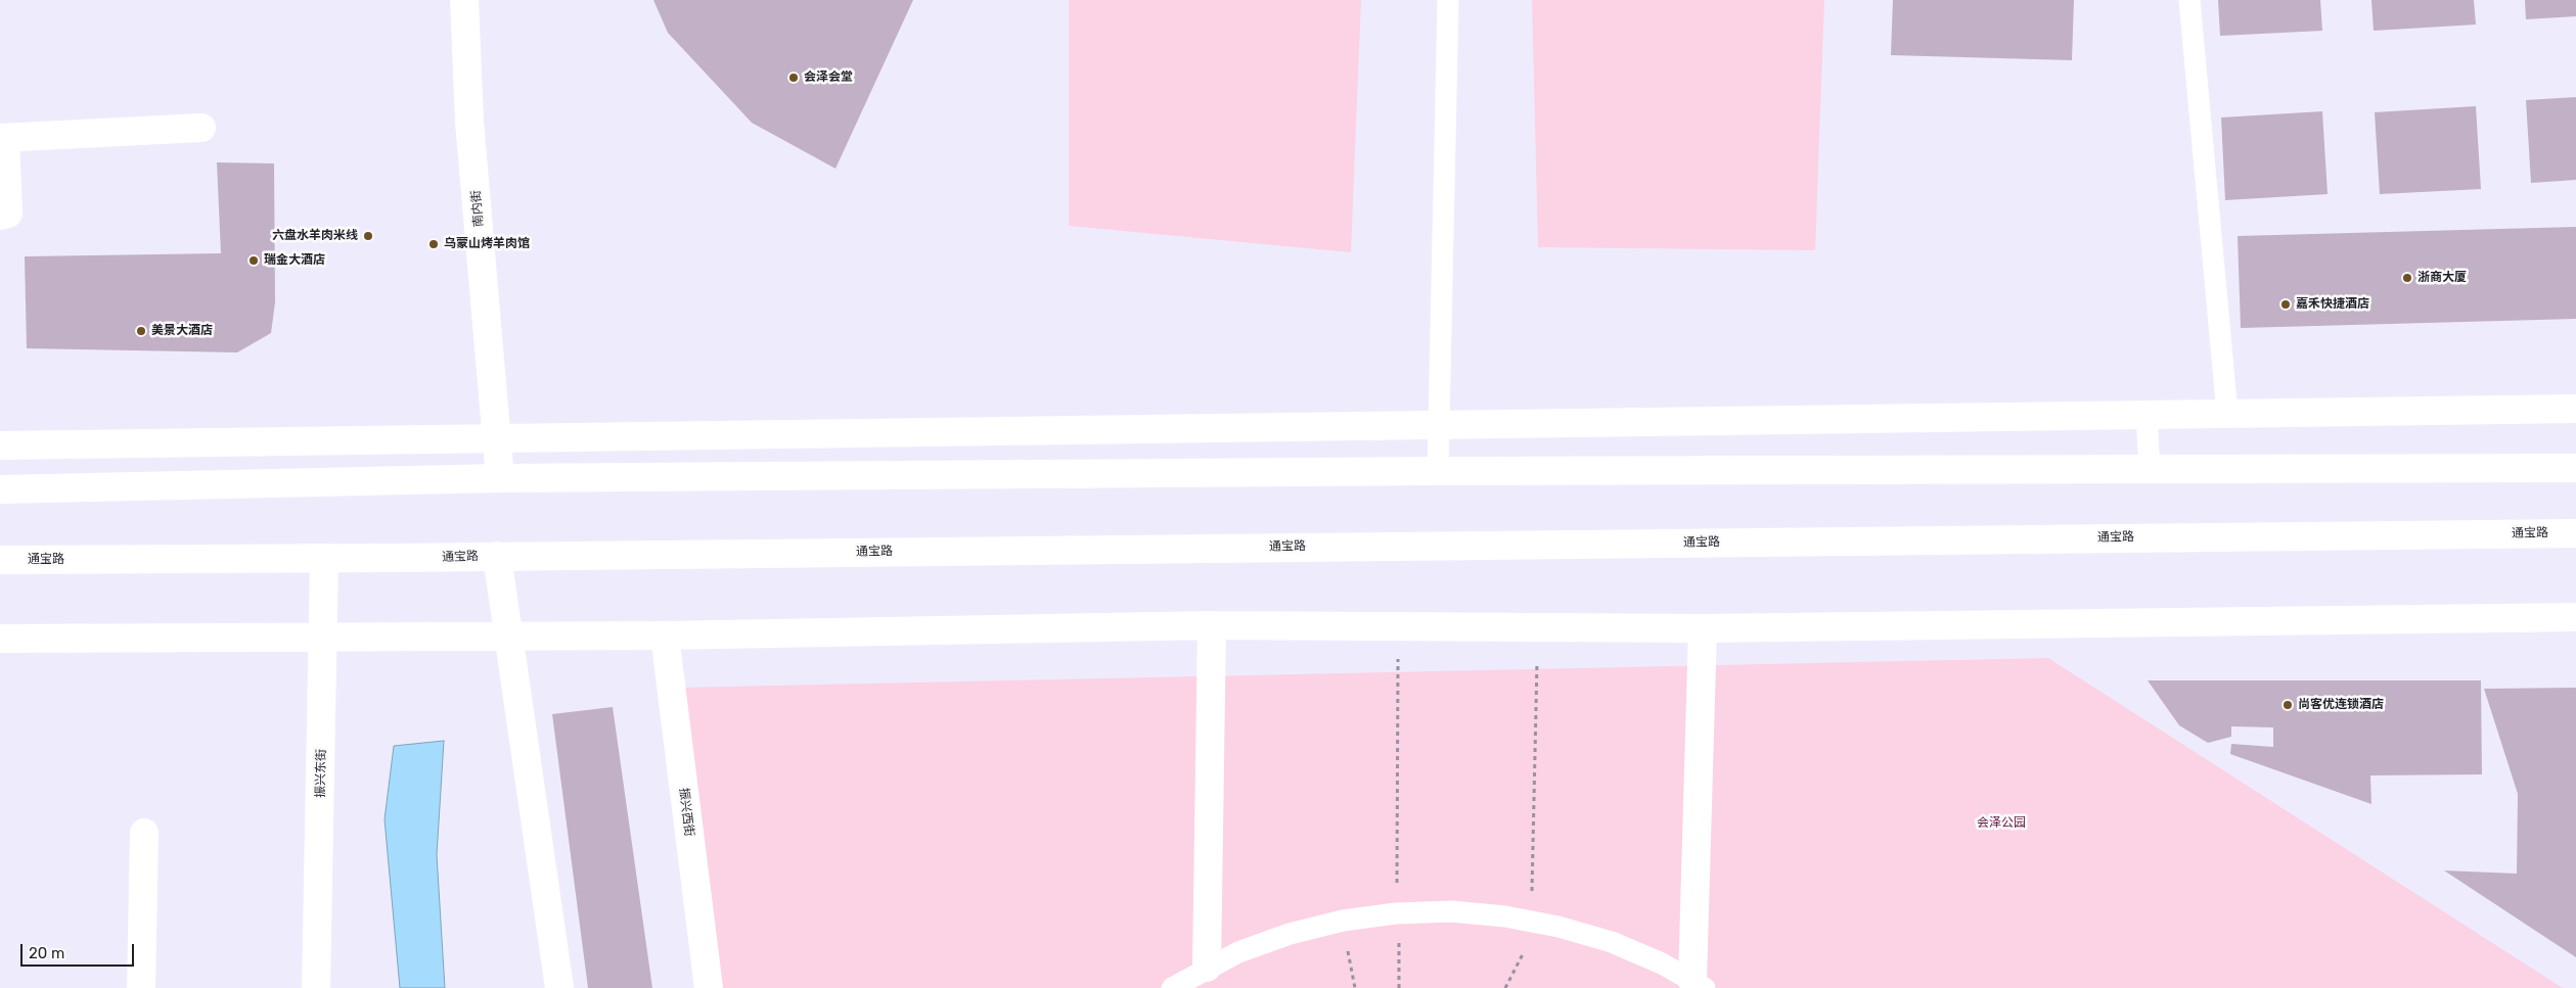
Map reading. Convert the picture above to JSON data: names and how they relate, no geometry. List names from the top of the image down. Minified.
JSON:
{"streets":{"street":["南内街","通宝路","振兴东街","振兴西街"]},"crossings":[["通宝路","振兴东街"]],"parks":["会泽公园"],"places":["会泽会堂","六盘水羊肉米线","乌蒙山烤羊肉馆","瑞金大酒店","浙商大厦","嘉禾快捷酒店","美景大酒店","尚客优连锁酒店"],"scale_bar":"20 m"}
